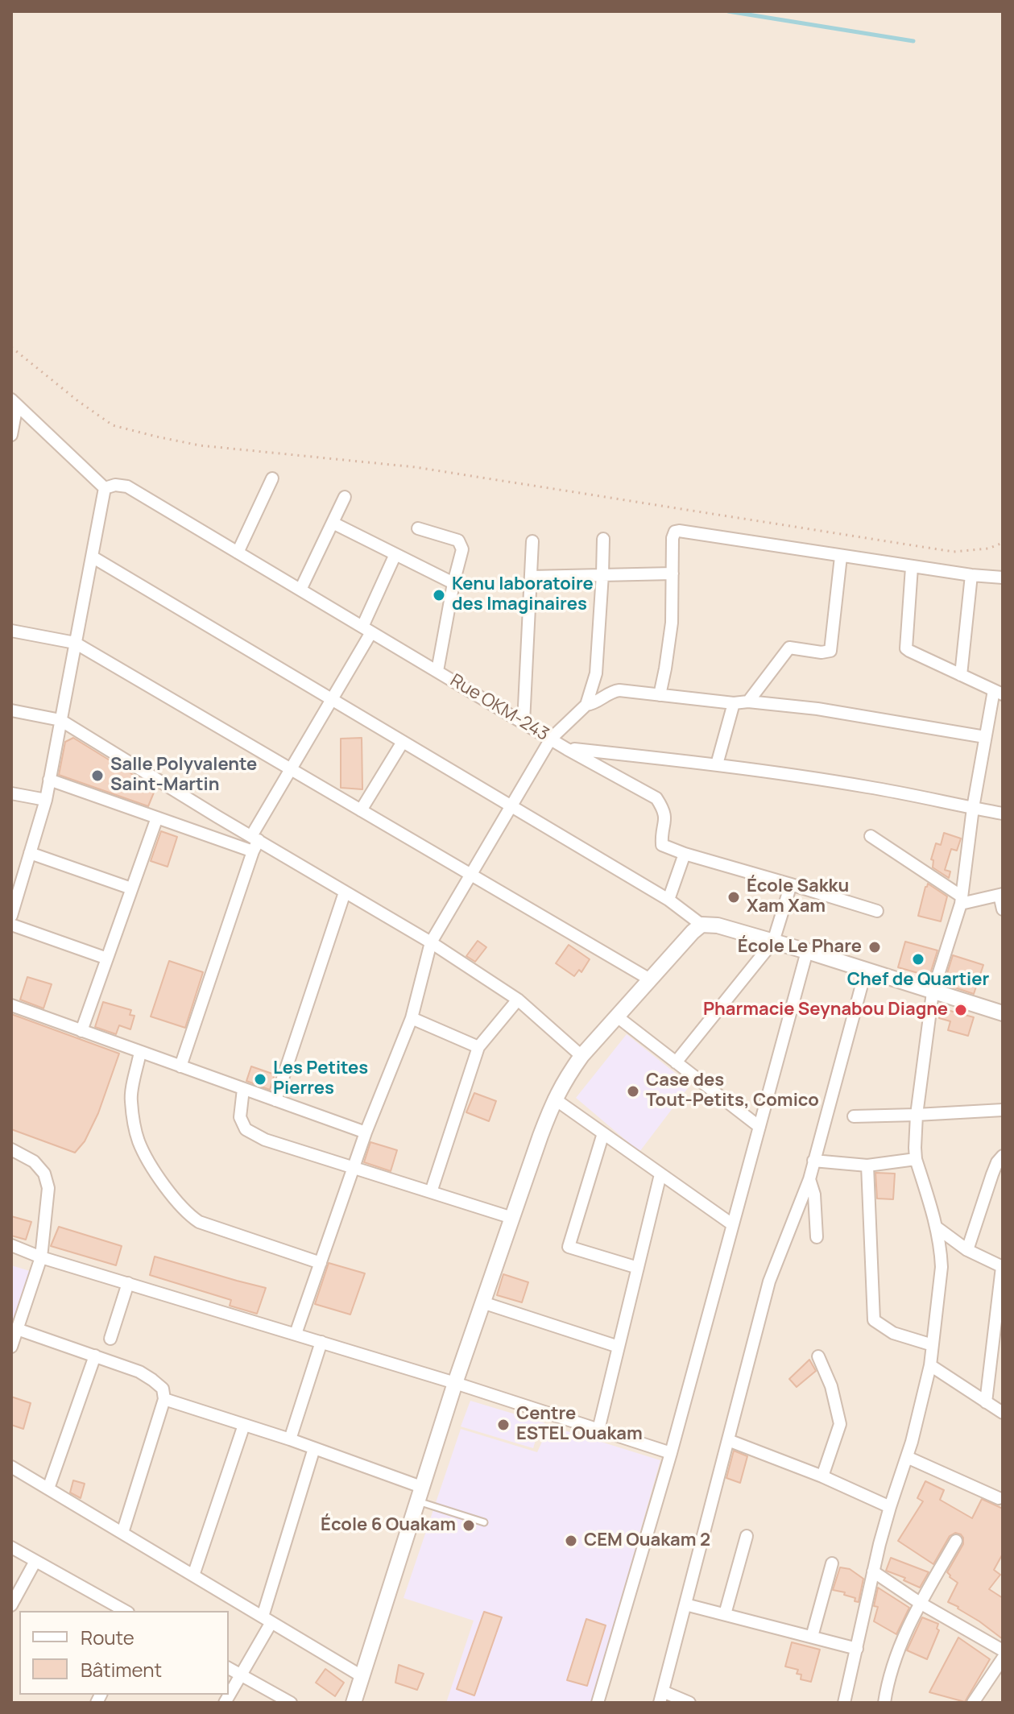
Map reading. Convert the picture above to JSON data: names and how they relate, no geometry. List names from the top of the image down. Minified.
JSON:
{"streets":{"street":["Rue OKM-243"]},"places":["Kenu laboratoire des Imaginaires","Salle Polyvalente Saint-Martin","École Sakku Xam Xam","École Le Phare","Chef de Quartier","Pharmacie Seynabou Diagne","Les Petites Pierres","Case des Tout-Petits, Comico","Centre ESTEL Ouakam","École 6 Ouakam","CEM Ouakam 2"],"legend":["Route","Bâtiment"]}
